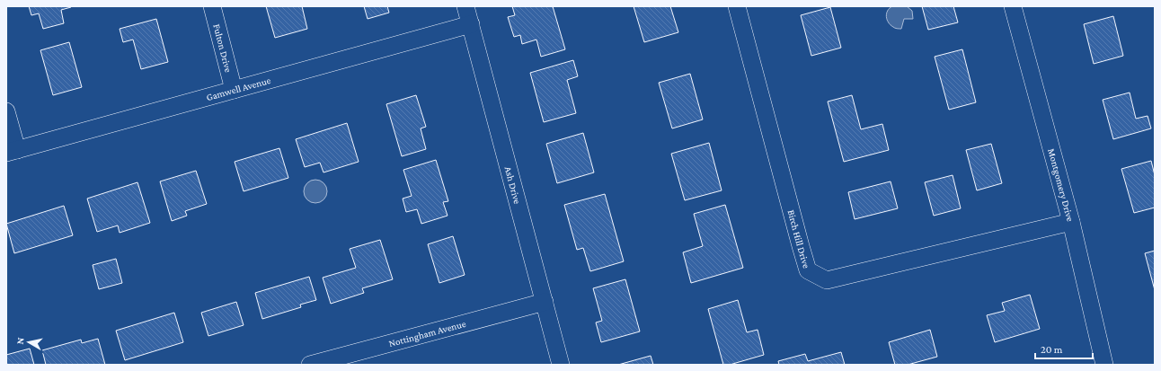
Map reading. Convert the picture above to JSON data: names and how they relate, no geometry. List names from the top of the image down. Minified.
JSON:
{"streets":{"street":["Fulton Drive","Gamwell Avenue","Ash Drive","Montgomery Drive","Birch Hill Drive","Nottingham Avenue"]},"crossings":[["Fulton Drive","Gamwell Avenue"],["Gamwell Avenue","Ash Drive"],["Ash Drive","Nottingham Avenue"],["Montgomery Drive","Birch Hill Drive"]],"scale_bar":"20 m","north":"left"}
